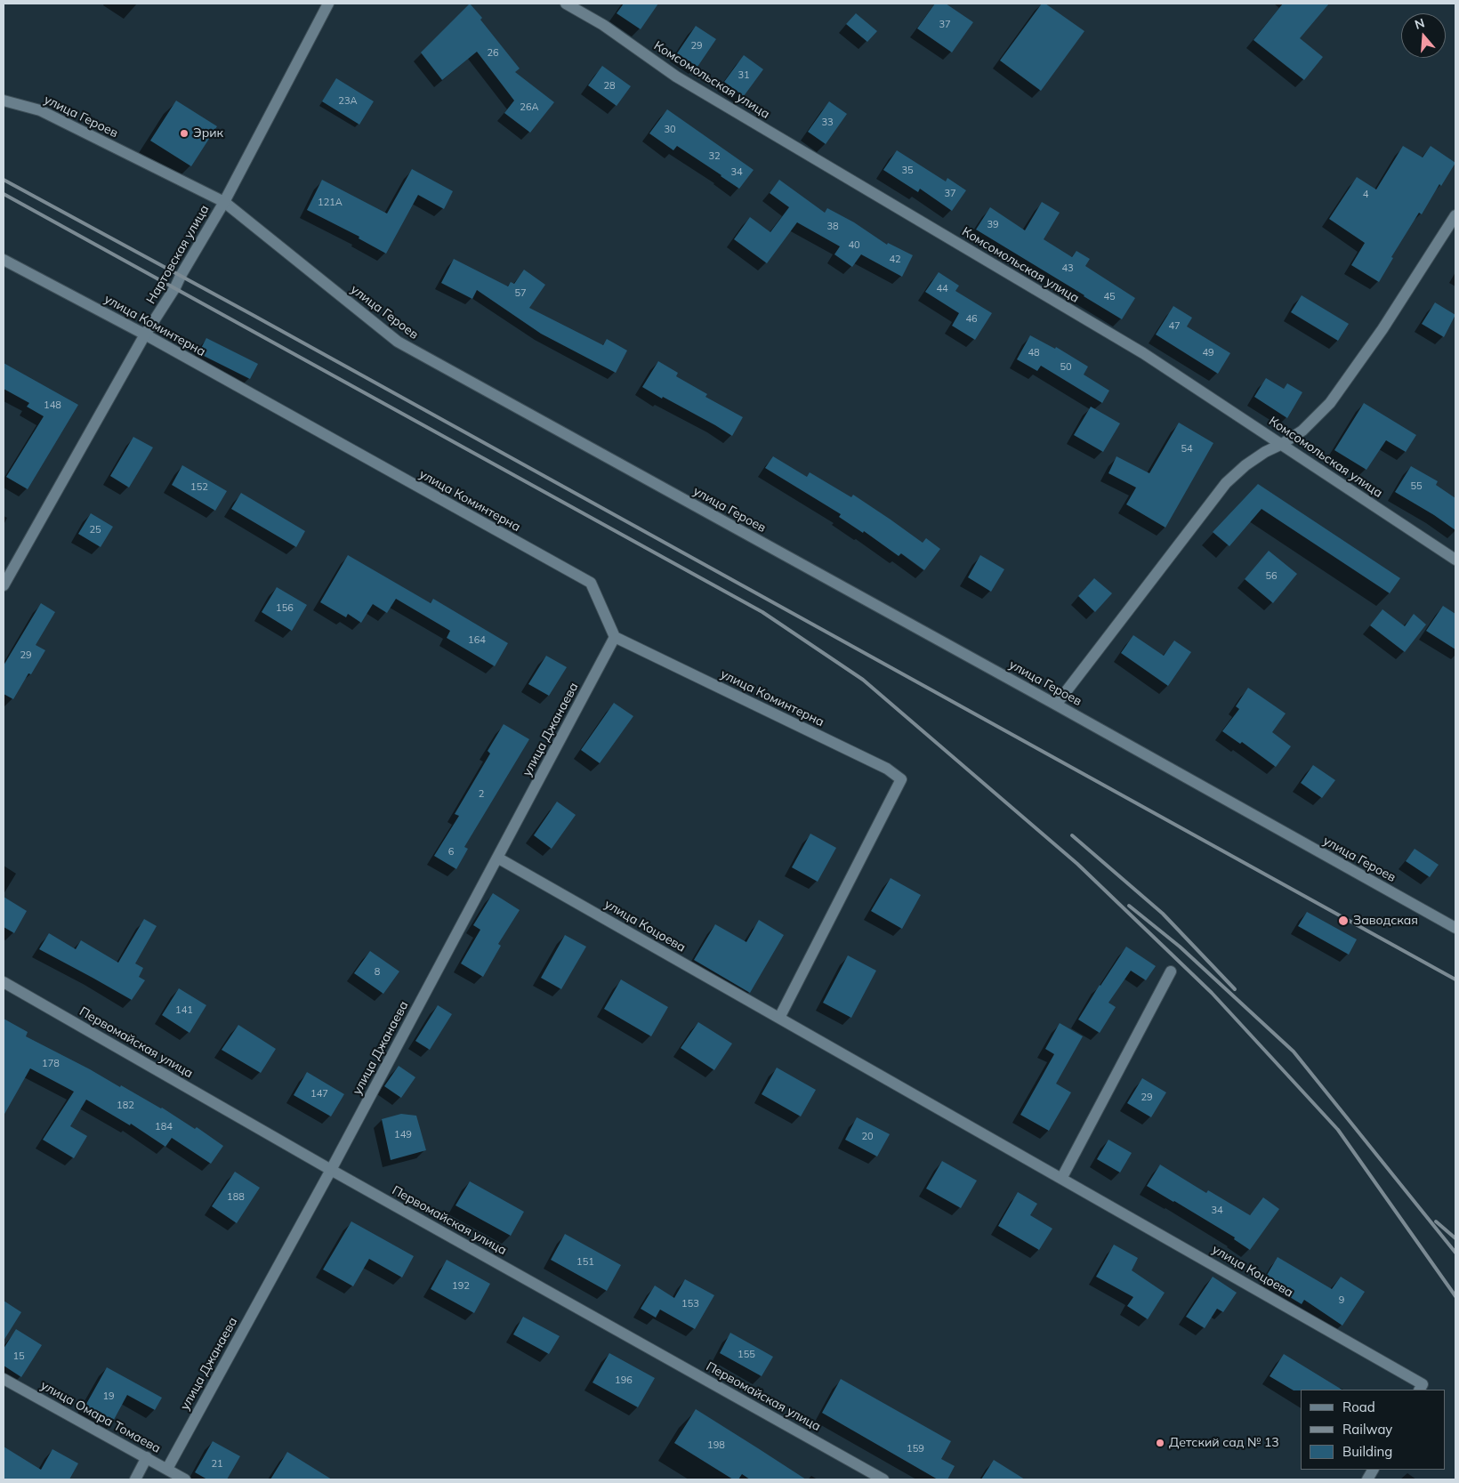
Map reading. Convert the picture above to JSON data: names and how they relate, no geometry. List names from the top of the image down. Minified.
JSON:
{"streets":{"street":["Комсомольская улица","улица Героев","Нартовская улица","улица Коминтерна","улица Джанаева","улица Коцоева","Первомайская улица","улица Омара Томаева"]},"crossings":[["улица Героев","Нартовская улица"],["Нартовская улица","улица Коминтерна"],["улица Коминтерна","улица Джанаева"],["улица Коминтерна","улица Коцоева"],["улица Джанаева","улица Коцоева"],["улица Джанаева","Первомайская улица"],["улица Джанаева","улица Омара Томаева"]],"places":["Эрик","Заводская","Детский сад № 13"],"house_numbers":["37","29","26","31","28","23А","26А","33","30","32","35","34","37","4","121А","39","38","40","42","43","44","57","45","46","47","48","49","50","148","54","55","152","25","56","156","164","29","2","6","8","141","178","147","29","182","184","149","20","188","34","151","192","9","153","155","15","196","19","198","159","21"],"legend":["Road","Railway","Building"],"north":"top"}
